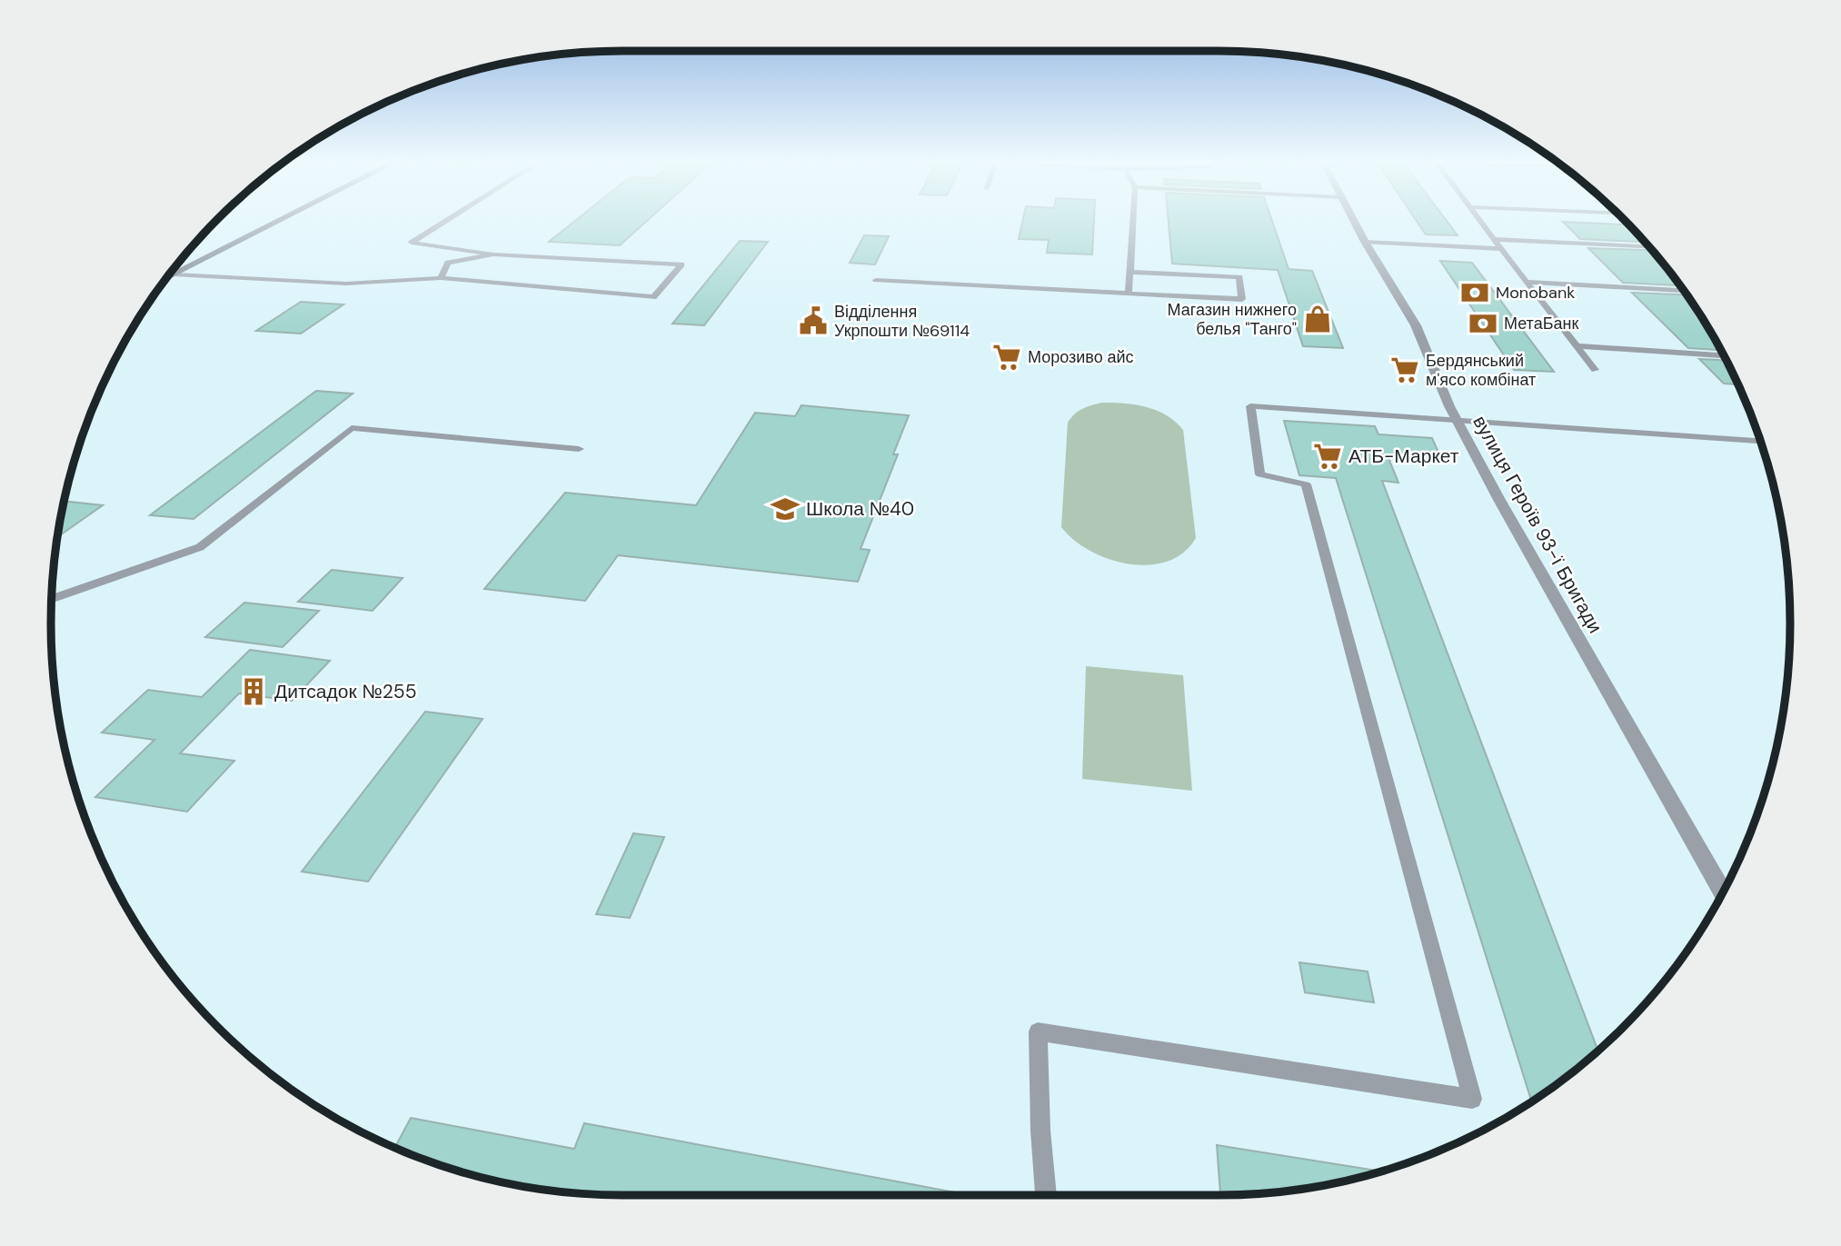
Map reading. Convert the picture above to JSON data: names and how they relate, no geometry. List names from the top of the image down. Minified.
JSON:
{"streets":{"street":["вулиця Героїв 93-ї Бригади"]},"places":{"bank":["Monobank","МетаБанк"],"shop":["Магазин нижнего белья \"Танго\""],"public building":["Відділення Укрпошти №69114"],"supermarket":["Морозиво айс","Бердянський м'ясо комбінат","АТБ-Маркет"],"school or university":["Школа №40"],"building":["Дитсадок №255"]}}
